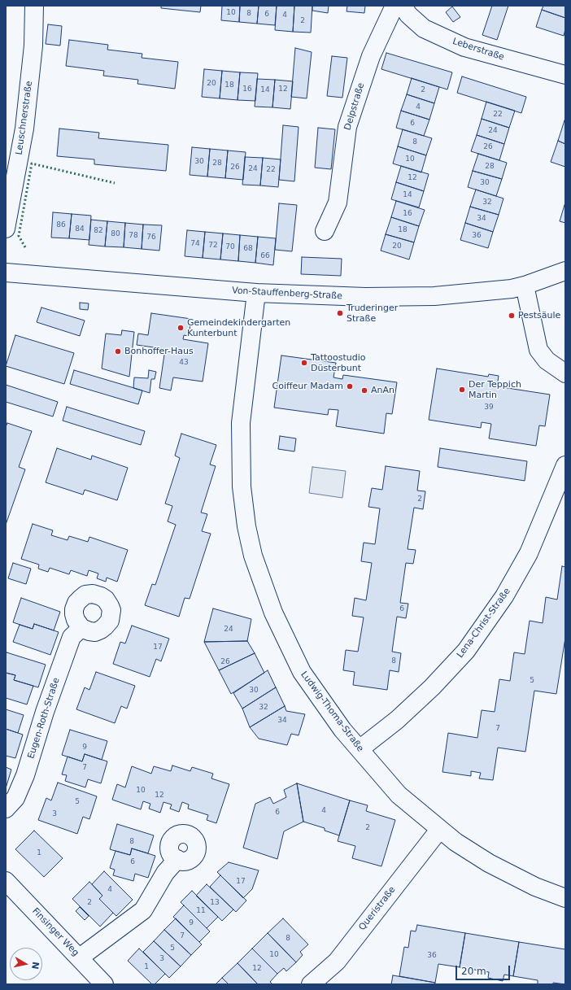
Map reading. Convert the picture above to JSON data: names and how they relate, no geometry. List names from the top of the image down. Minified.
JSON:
{"streets":{"street":["Leberstraße","Delpstraße","Leuschnerstraße","Von-Stauffenberg-Straße","Lena-Christ-Straße","Ludwig-Thoma-Straße","Eugen-Roth-Straße","Queristraße","Finsinger Weg"]},"crossings":[["Von-Stauffenberg-Straße","Ludwig-Thoma-Straße"],["Lena-Christ-Straße","Ludwig-Thoma-Straße"],["Ludwig-Thoma-Straße","Queristraße"]],"places":["Truderinger Straße","Pestsäule","Gemeindekindergarten Kunterbunt","Bonhoffer-Haus","Tattoostudio Düsterbunt","Coiffeur Madam","Der Teppich Martin","AnAn"],"house_numbers":["10","8","6","4","2","20","18","16","12","14","2","4","22","6","24","8","26","10","30","28","28","26","24","22","12","30","14","32","16","34","86","84","18","82","80","78","36","76","74","72","20","70","68","66","43","39","2","6","24","17","8","26","5","30","32","34","7","9","7","10","12","5","4","6","3","2","8","1","6","17","4","2","13","11","9","7","8","5","10","36","3","1","12"],"scale_bar":"20 m","north":"right"}
